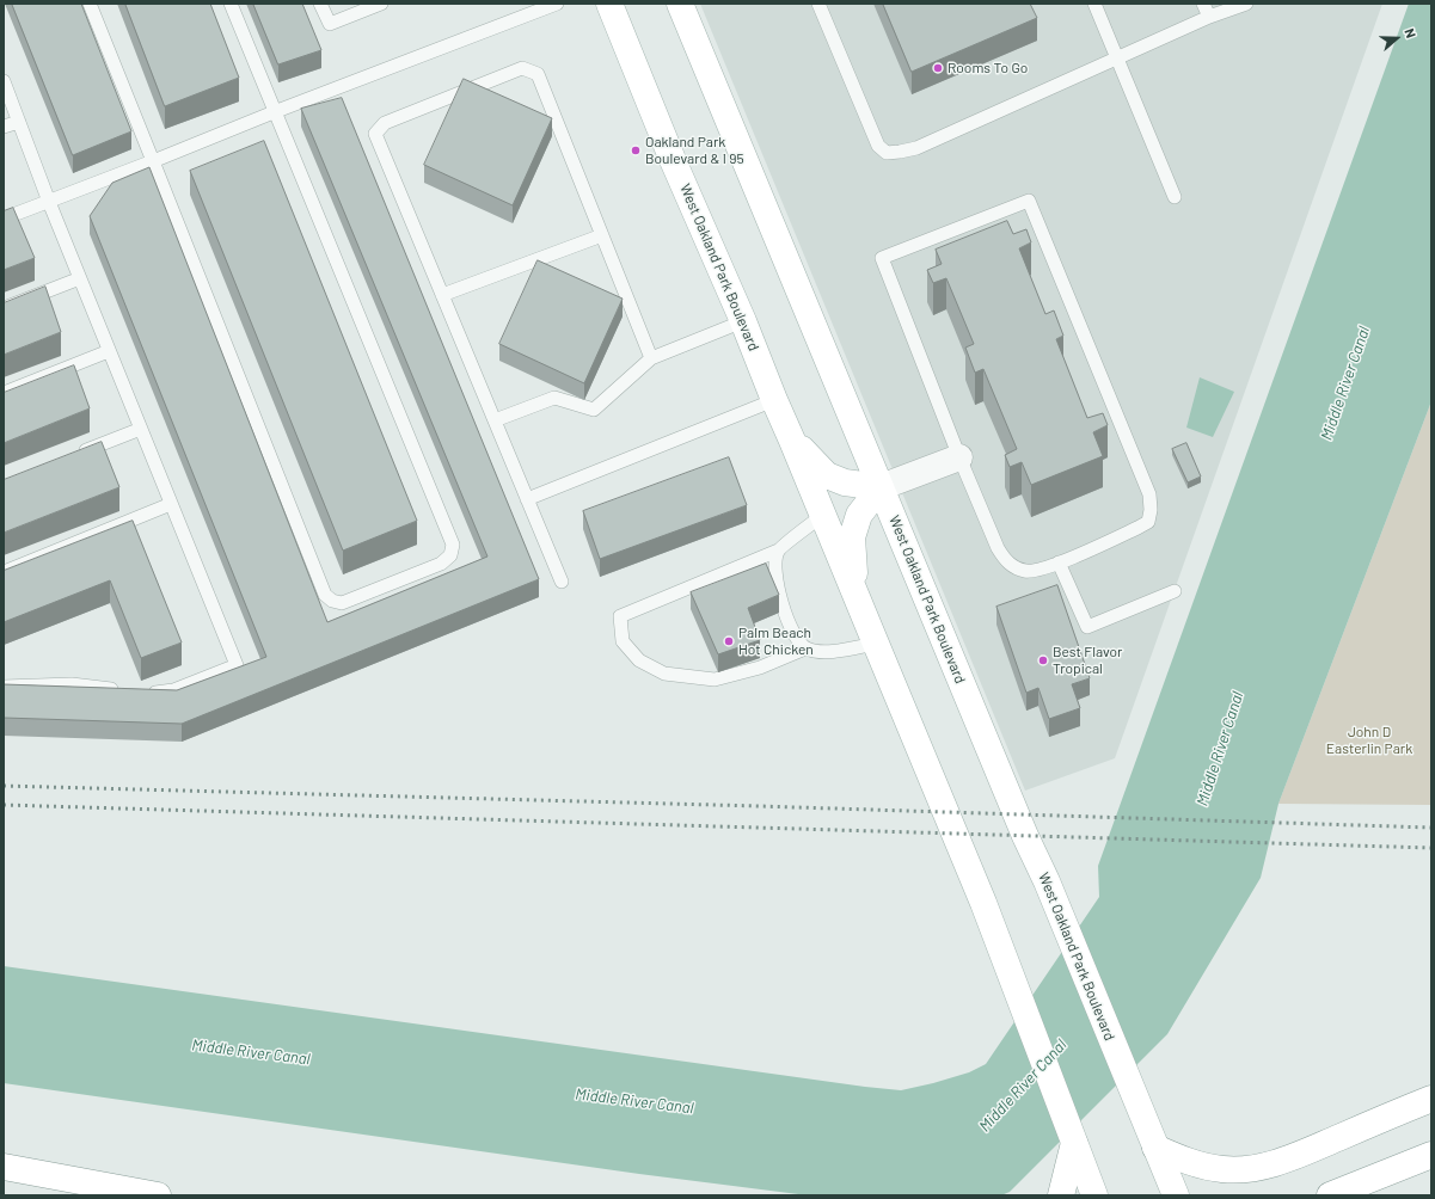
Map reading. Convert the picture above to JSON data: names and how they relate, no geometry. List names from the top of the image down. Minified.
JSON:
{"streets":{"main road":["West Oakland Park Boulevard"]},"water":["Middle River Canal"],"parks":["John D Easterlin Park"],"places":["Rooms To Go","Oakland Park Boulevard & I 95","Palm Beach Hot Chicken","Best Flavor Tropical"],"north":"right"}
